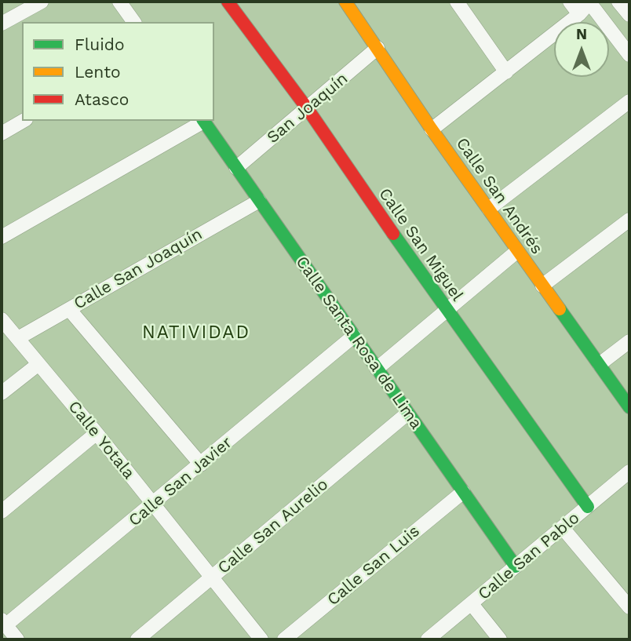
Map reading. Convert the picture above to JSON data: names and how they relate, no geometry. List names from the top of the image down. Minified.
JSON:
{"streets":{"street":["San Joaquín","Calle San Andrés","Calle San Miguel","Calle San Joaquín","Calle Santa Rosa de Lima","Calle Yotala","Calle San Javier","Calle San Aurelio","Calle San Pablo","Calle San Luis"]},"crossings":[["San Joaquín","Calle San Andrés"],["San Joaquín","Calle San Miguel"],["San Joaquín","Calle Santa Rosa de Lima"],["Calle San Miguel","Calle San Pablo"],["Calle San Joaquín","Calle Santa Rosa de Lima"],["Calle San Joaquín","Calle Yotala"],["Calle Santa Rosa de Lima","Calle San Javier"],["Calle Santa Rosa de Lima","Calle San Aurelio"],["Calle Santa Rosa de Lima","Calle San Pablo"],["Calle Santa Rosa de Lima","Calle San Luis"],["Calle Yotala","Calle San Javier"],["Calle Yotala","Calle San Aurelio"]],"districts":["NATIVIDAD"],"legend":["Fluido","Lento","Atasco"],"north":"top"}
